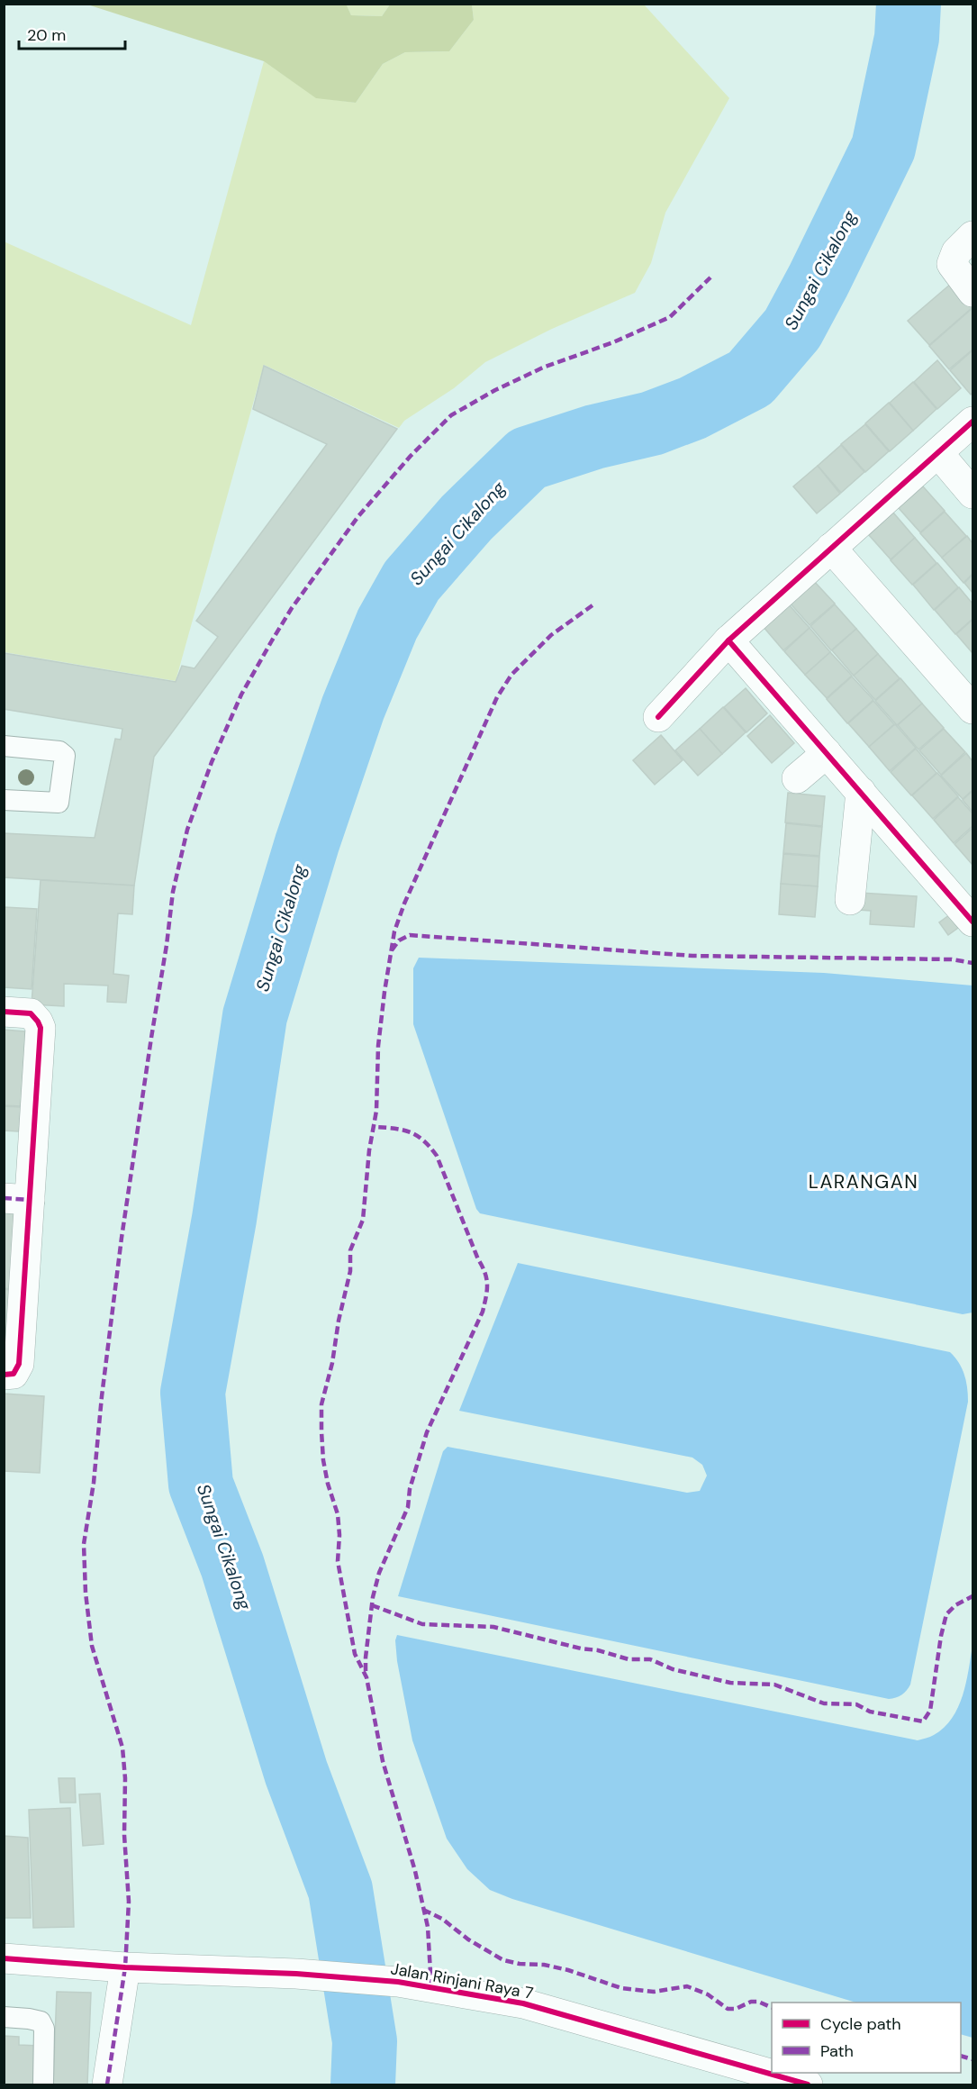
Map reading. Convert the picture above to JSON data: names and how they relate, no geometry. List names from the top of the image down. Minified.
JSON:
{"streets":{"street":["Jalan Rinjani Raya 7"]},"districts":["LARANGAN"],"water":["Sungai Cikalong"],"legend":["Cycle path","Path"],"scale_bar":"20 m"}
